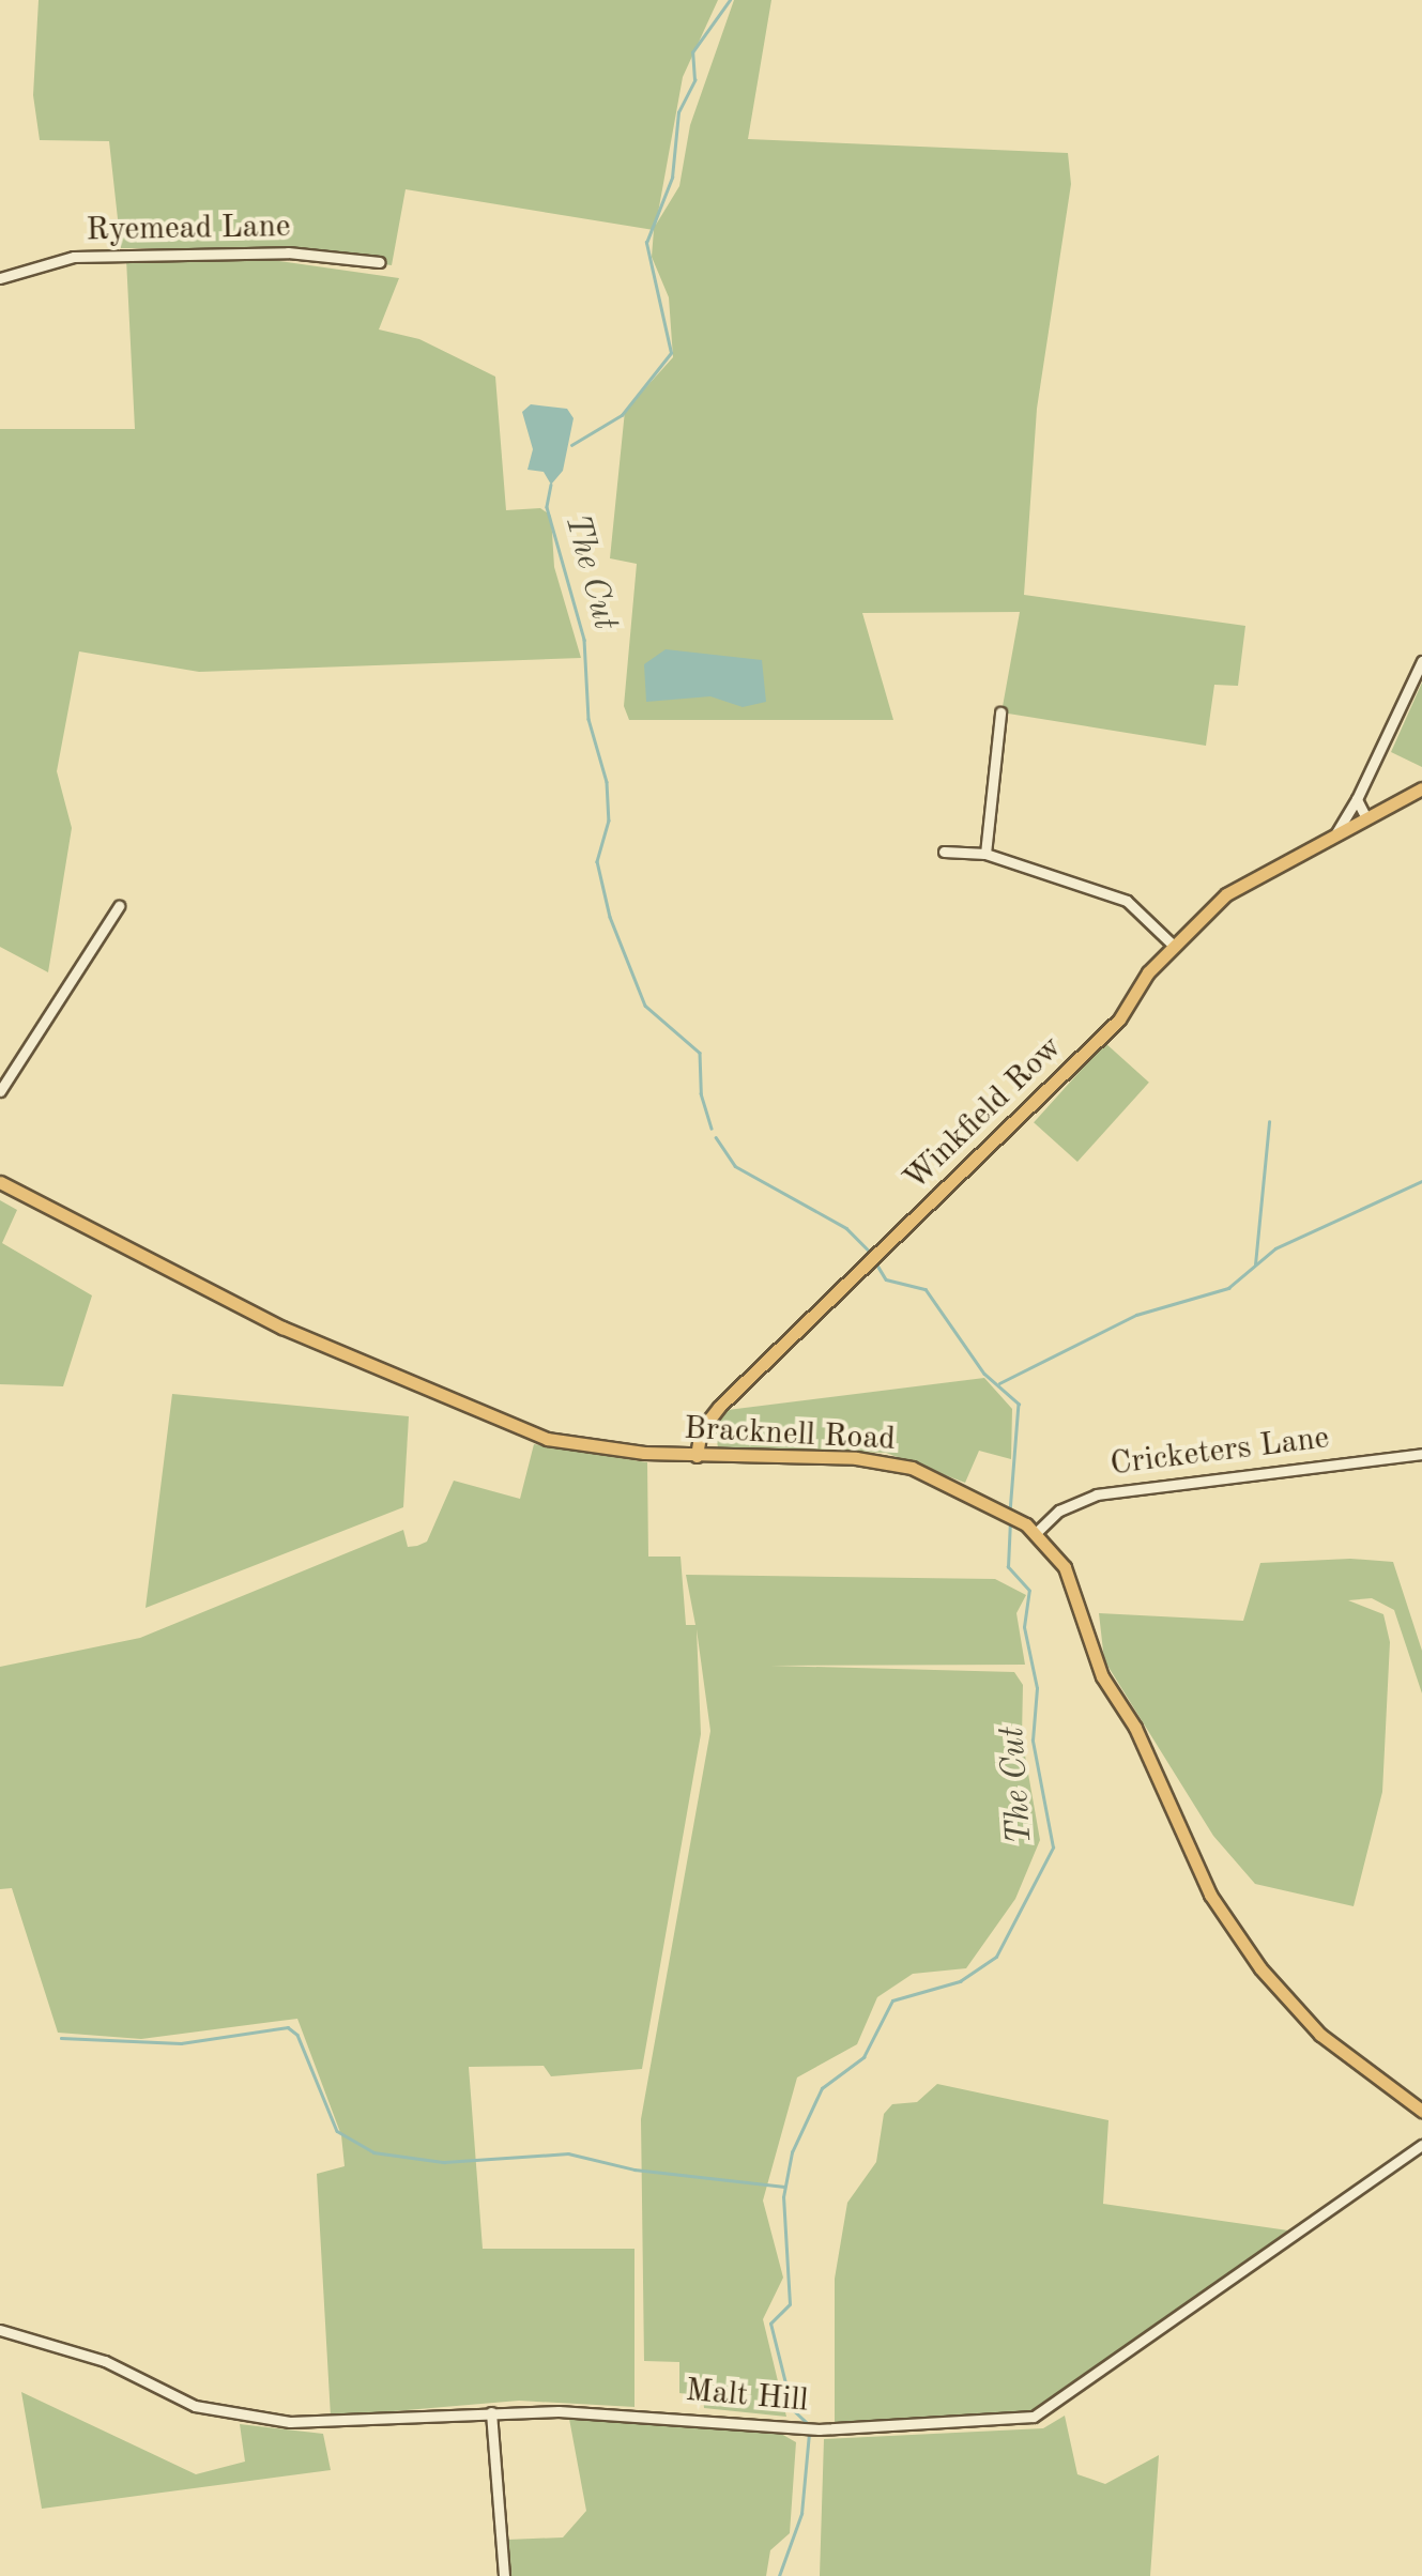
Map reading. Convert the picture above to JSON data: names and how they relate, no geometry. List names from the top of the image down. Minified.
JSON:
{"streets":{"main road":["Winkfield Row","Bracknell Road"],"street":["Ryemead Lane","Cricketers Lane","Malt Hill"]},"crossings":[["Winkfield Row","Bracknell Road"],["Bracknell Road","Cricketers Lane"]],"water":["The Cut"]}
